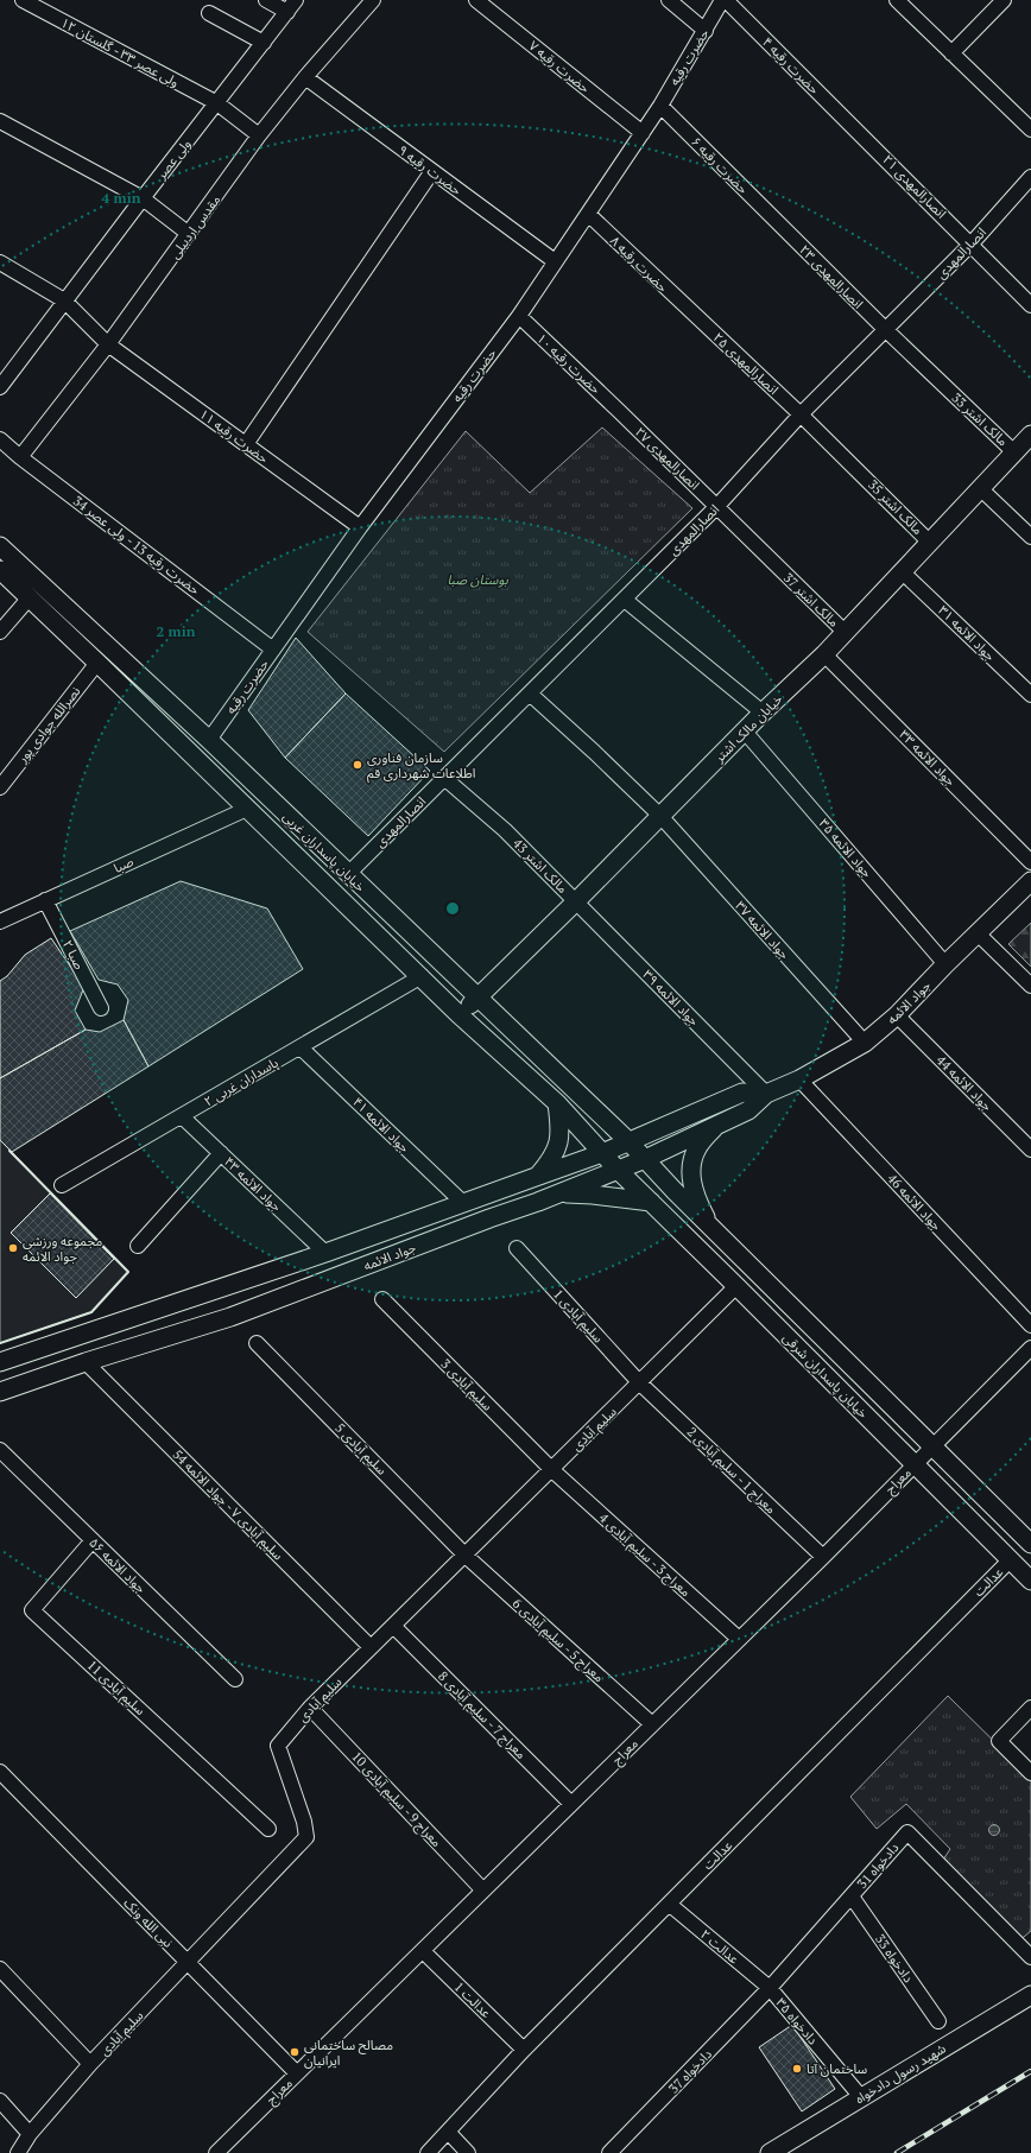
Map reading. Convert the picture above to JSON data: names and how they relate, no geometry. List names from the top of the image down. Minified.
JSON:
{"streets":{"street":["ولی عصر ۳۳ - گلستان ۱۲","حضرت رقیه","حضرت رقیه ۴","حضرت رقیه ۷","ولی عصر","حضرت رقیه ۶","حضرت رقیه ۹","انصارالمهدی ۲۱","مقدس اردبیلی","انصارالمهدی","حضرت رقیه ۸","انصارالمهدی ۲۳","حضرت رقیه ۱۰","انصارالمهدی ۲۵","مالک اشتر 33","حضرت رقیه ۱۱","انصارالمهدی ۲۷","مالک اشتر 35","حضرت رقیه 13 - ولی عصر 34","مالک اشتر 37","جواد الائمه ۳۱","نصرالله جوادی پور","خیابان مالک اشتر","جواد الائمه ۳۳","جواد الائمه ۳۵","خیابان پاسداران غربی","صبا","مالک اشتر 43","جواد الائمه ۳۷","صبا ۲","جواد الائمه ۳۹","جواد الائمه","پاسداران غربی ۲","جواد الائمه 44","جواد الائمه ۴۱","جواد الائمه ۴۳","جواد الائمه 46","سلیم آبادی 1","خیابان پاسداران شرقی","سلیم آبادی 3","سلیم آبادی","سلیم آبادی 5","معراج 1 - سلیم آبادی 2","معراج","سلیم آبادی ۷ - جواد الائمه 54","معراج 3 - سلیم آبادی 4","جواد الائمه ۵۶","عدالت","معراج 5 - سلیم آبادی 6","سلیم آبادی 11","معراج 7 - سلیم آبادی 8","معراج 9 - سلیم آبادی 10","دادخواه 31","نبی الله ونک","عدالت ۲","دادخواه 33","عدالت 1","دادخواه ۳۵","دادخواه 37","شهید رسول دادخواه"]},"crossings":[["ولی عصر ۳۳ - گلستان ۱۲","ولی عصر"],["ولی عصر ۳۳ - گلستان ۱۲","مقدس اردبیلی"],["حضرت رقیه","حضرت رقیه ۴"],["حضرت رقیه","حضرت رقیه ۷"],["حضرت رقیه","حضرت رقیه ۶"],["حضرت رقیه","حضرت رقیه ۹"],["حضرت رقیه","حضرت رقیه ۸"],["حضرت رقیه","حضرت رقیه ۱۰"],["حضرت رقیه","حضرت رقیه ۱۱"],["حضرت رقیه","حضرت رقیه 13 - ولی عصر 34"],["حضرت رقیه","خیابان پاسداران غربی"],["حضرت رقیه ۴","انصارالمهدی ۲۱"],["ولی عصر","حضرت رقیه ۱۱"],["حضرت رقیه ۶","انصارالمهدی ۲۳"],["حضرت رقیه ۹","مقدس اردبیلی"],["انصارالمهدی ۲۱","انصارالمهدی"],["مقدس اردبیلی","حضرت رقیه ۱۱"],["مقدس اردبیلی","حضرت رقیه 13 - ولی عصر 34"],["انصارالمهدی","انصارالمهدی ۲۳"],["انصارالمهدی","انصارالمهدی ۲۵"],["انصارالمهدی","انصارالمهدی ۲۷"],["انصارالمهدی","خیابان پاسداران غربی"],["انصارالمهدی","مالک اشتر 43"],["انصارالمهدی","جواد الائمه ۳۷"],["حضرت رقیه ۸","انصارالمهدی ۲۵"],["انصارالمهدی ۲۳","مالک اشتر 33"],["حضرت رقیه ۱۰","انصارالمهدی ۲۷"],["انصارالمهدی ۲۵","مالک اشتر 35"],["مالک اشتر 33","خیابان مالک اشتر"],["انصارالمهدی ۲۷","مالک اشتر 37"],["مالک اشتر 35","خیابان مالک اشتر"],["مالک اشتر 37","خیابان مالک اشتر"],["جواد الائمه ۳۱","خیابان مالک اشتر"],["نصرالله جوادی پور","خیابان پاسداران غربی"],["خیابان مالک اشتر","جواد الائمه ۳۳"],["خیابان مالک اشتر","جواد الائمه ۳۵"],["خیابان مالک اشتر","خیابان پاسداران غربی"],["خیابان مالک اشتر","مالک اشتر 43"],["خیابان مالک اشتر","جواد الائمه ۳۷"],["خیابان مالک اشتر","جواد الائمه ۳۹"],["جواد الائمه ۳۵","جواد الائمه"],["خیابان پاسداران غربی","صبا"],["خیابان پاسداران غربی","جواد الائمه"],["خیابان پاسداران غربی","پاسداران غربی ۲"],["خیابان پاسداران غربی","خیابان پاسداران شرقی"],["صبا","صبا ۲"],["مالک اشتر 43","جواد الائمه ۳۹"],["جواد الائمه ۳۷","جواد الائمه"],["جواد الائمه ۳۹","جواد الائمه"],["جواد الائمه","جواد الائمه 44"],["جواد الائمه","جواد الائمه ۴۱"],["جواد الائمه","جواد الائمه ۴۳"],["جواد الائمه","جواد الائمه 46"],["جواد الائمه","خیابان پاسداران شرقی"],["جواد الائمه","سلیم آبادی ۷ - جواد الائمه 54"],["پاسداران غربی ۲","جواد الائمه ۴۱"],["پاسداران غربی ۲","جواد الائمه ۴۳"],["سلیم آبادی 1","سلیم آبادی"],["سلیم آبادی 1","معراج 1 - سلیم آبادی 2"],["خیابان پاسداران شرقی","سلیم آبادی"],["خیابان پاسداران شرقی","معراج"],["خیابان پاسداران شرقی","عدالت"],["سلیم آبادی 3","سلیم آبادی"],["سلیم آبادی 3","معراج 3 - سلیم آبادی 4"],["سلیم آبادی","سلیم آبادی 5"],["سلیم آبادی","معراج 1 - سلیم آبادی 2"],["سلیم آبادی","سلیم آبادی ۷ - جواد الائمه 54"],["سلیم آبادی","معراج 3 - سلیم آبادی 4"],["سلیم آبادی","معراج 5 - سلیم آبادی 6"],["سلیم آبادی","معراج 7 - سلیم آبادی 8"],["سلیم آبادی","معراج 9 - سلیم آبادی 10"],["سلیم آبادی","نبی الله ونک"],["سلیم آبادی 5","معراج 5 - سلیم آبادی 6"],["معراج 1 - سلیم آبادی 2","معراج"],["معراج","معراج 3 - سلیم آبادی 4"],["معراج","معراج 5 - سلیم آبادی 6"],["معراج","معراج 7 - سلیم آبادی 8"],["معراج","معراج 9 - سلیم آبادی 10"],["معراج","نبی الله ونک"],["معراج","عدالت 1"],["جواد الائمه ۵۶","سلیم آبادی 11"],["عدالت","عدالت ۲"],["عدالت","عدالت 1"],["دادخواه 31","عدالت ۲"],["دادخواه 31","دادخواه 33"],["دادخواه 31","دادخواه ۳۵"],["دادخواه 31","دادخواه 37"],["عدالت ۲","دادخواه ۳۵"],["عدالت ۲","دادخواه 37"],["دادخواه ۳۵","دادخواه 37"],["دادخواه ۳۵","شهید رسول دادخواه"]],"parks":["بوستان صبا"],"places":["سازمان فناوری اطلاعات شهرداری قم","مجموعه ورزشی جواد الائمه","مصالح ساختمانی ایرانیان","ساختمان آتا"],"rings":["4 min","2 min"]}
